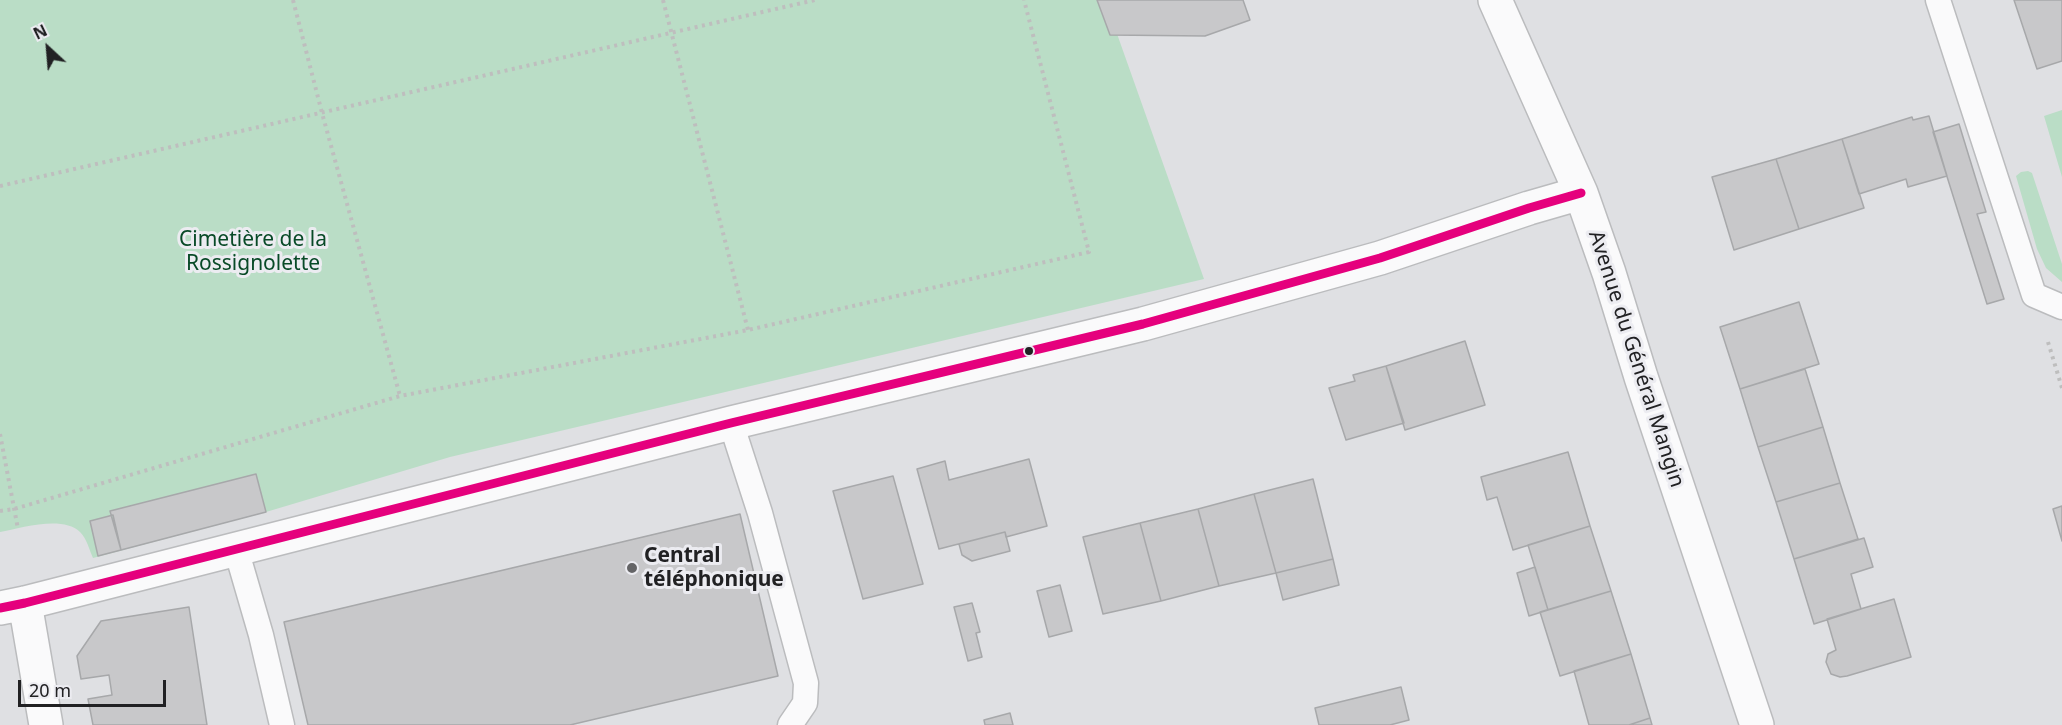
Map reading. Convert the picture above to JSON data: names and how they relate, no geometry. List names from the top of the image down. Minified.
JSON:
{"streets":{"street":["Avenue du Général Mangin"]},"parks":["Cimetière de la Rossignolette"],"places":["Central téléphonique"],"scale_bar":"20 m","north":"top left"}
